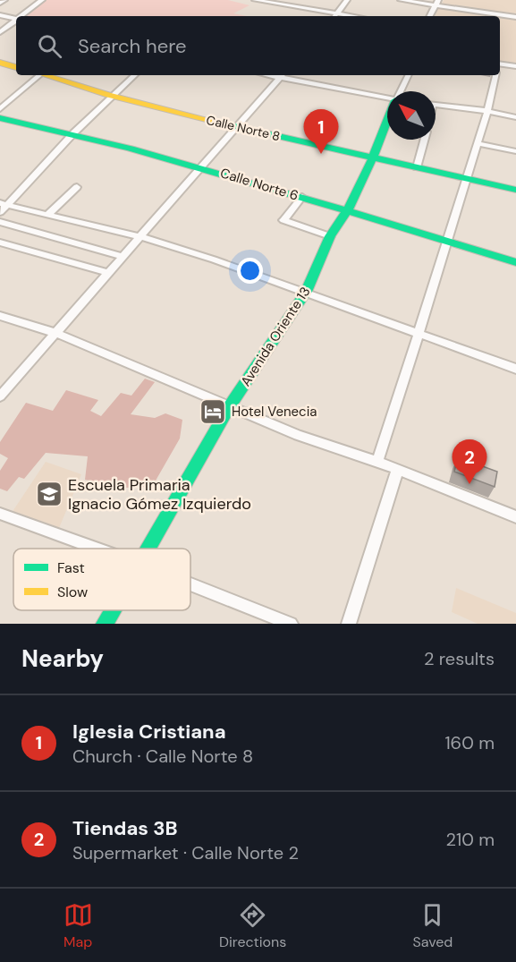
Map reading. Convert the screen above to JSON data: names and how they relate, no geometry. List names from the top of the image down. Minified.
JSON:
{"streets":{"street":["Calle Norte 8","Calle Norte 6","Avenida Oriente 13"]},"crossings":[["Calle Norte 8","Avenida Oriente 13"],["Calle Norte 6","Avenida Oriente 13"]],"places":{"hotel":["Hotel Venecia"],"school or university":["Escuela Primaria Ignacio Gómez Izquierdo"]},"legend":["Fast","Slow"],"north":"top left","page":{"search":"Search here","pins":["1","2"],"heading":["Nearby","2 results"],"list":[{"mark":"1","name":"Iglesia Cristiana","note":"Church · Calle Norte 8","value":"160 m"},{"mark":"2","name":"Tiendas 3B","note":"Supermarket · Calle Norte 2","value":"210 m"}],"nav":["Map","Directions","Saved"]}}
